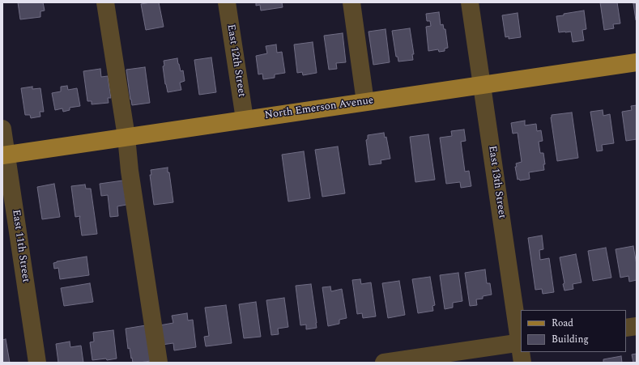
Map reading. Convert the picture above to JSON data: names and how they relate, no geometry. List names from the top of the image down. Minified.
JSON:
{"streets":{"main road":["North Emerson Avenue"],"street":["East 12th Street","East 13th Street","East 11th Street"]},"crossings":[["East 12th Street","North Emerson Avenue"],["North Emerson Avenue","East 13th Street"],["North Emerson Avenue","East 11th Street"]],"legend":["Road","Building"]}
